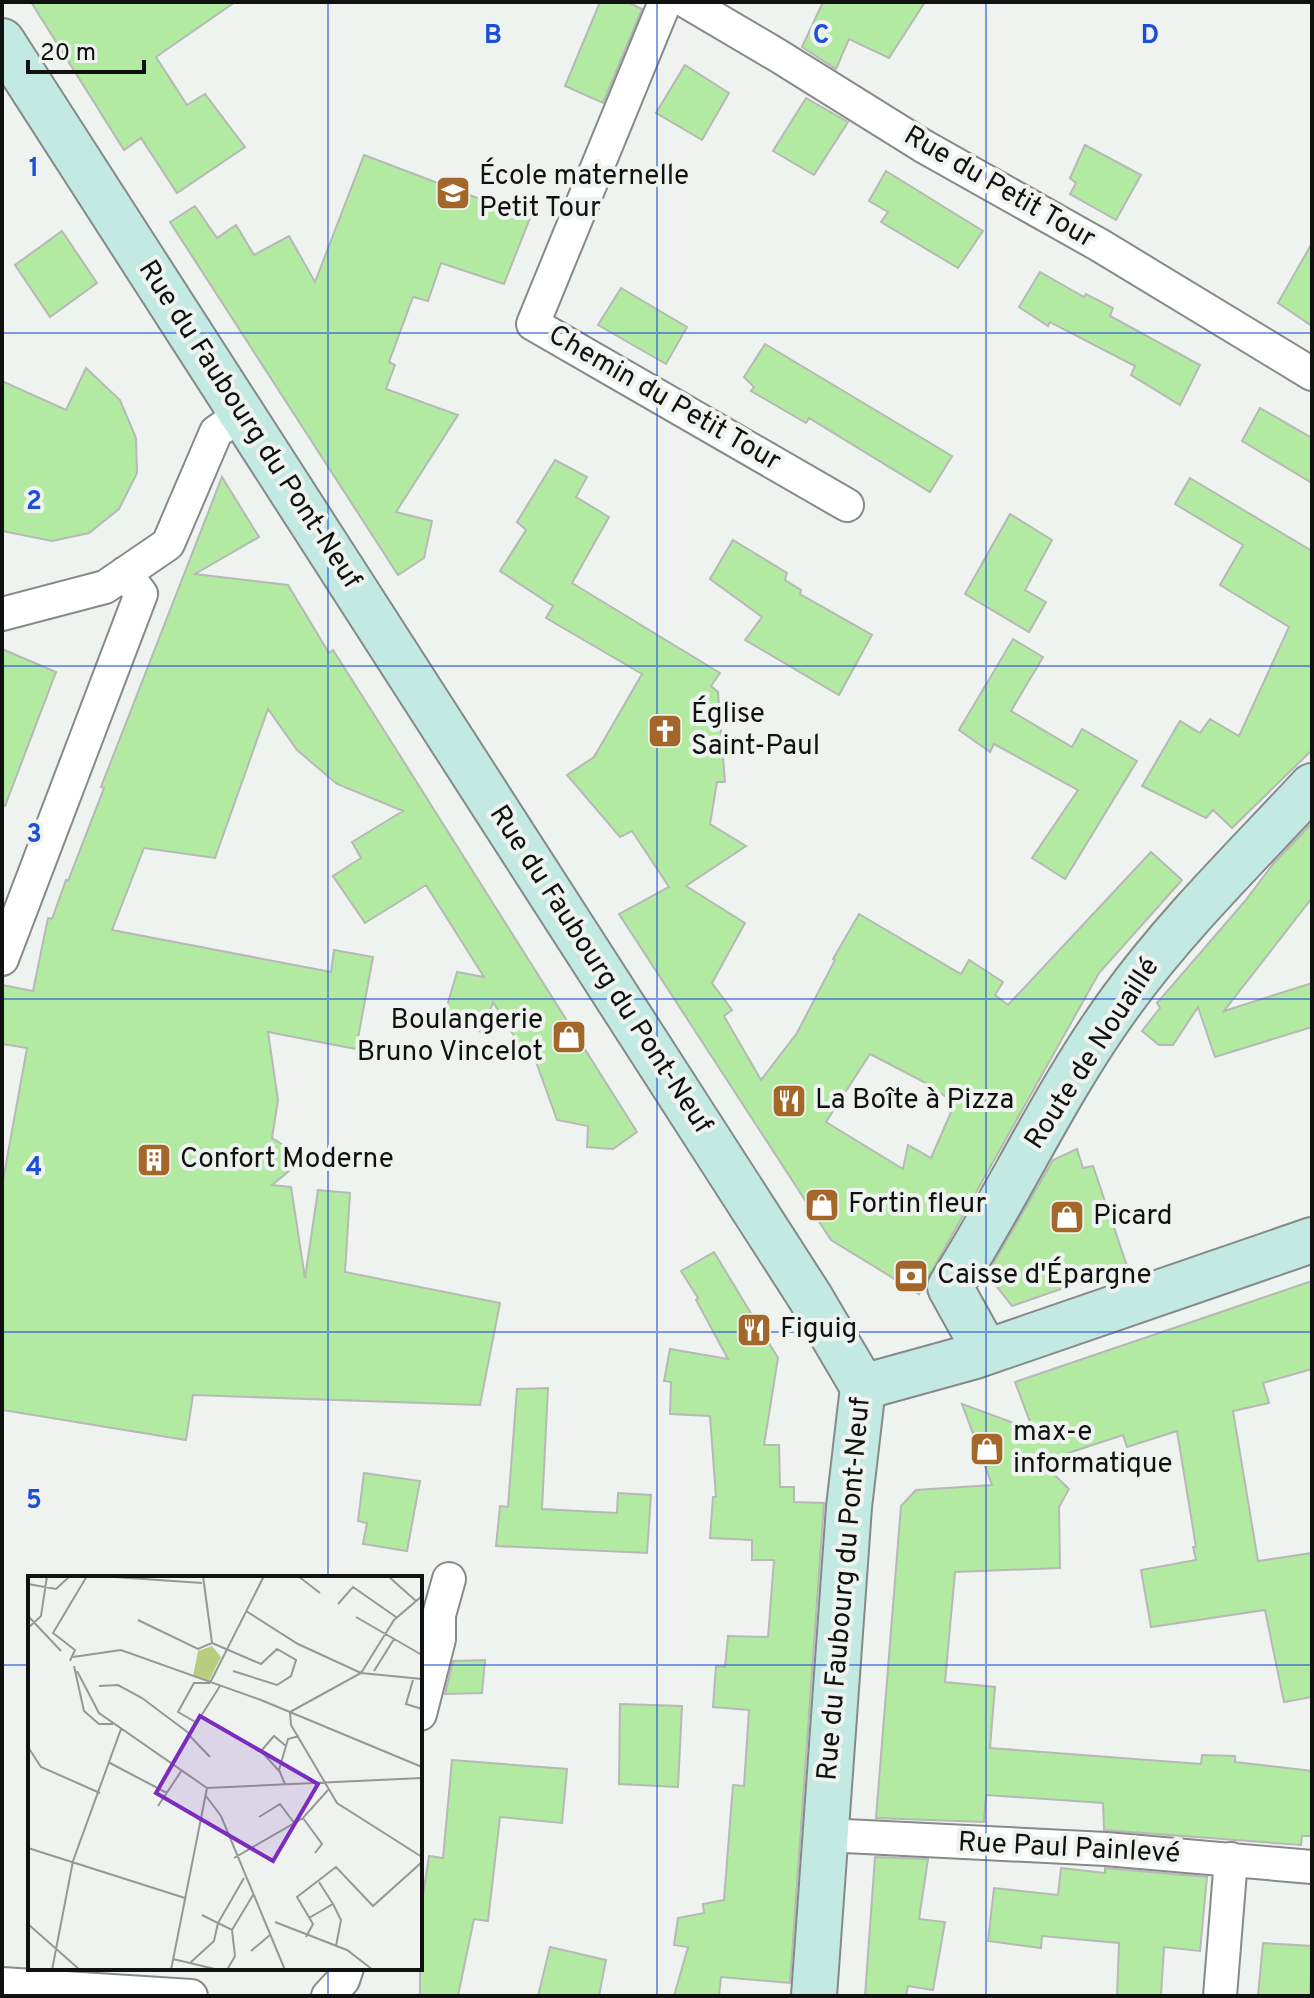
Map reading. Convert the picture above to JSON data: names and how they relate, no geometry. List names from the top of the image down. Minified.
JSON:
{"streets":{"main road":["Rue du Faubourg du Pont-Neuf","Route de Nouaillé"],"street":["Rue du Petit Tour","Chemin du Petit Tour","Rue Paul Painlevé"]},"crossings":[["Rue du Faubourg du Pont-Neuf","Rue Paul Painlevé"]],"places":{"school or university":["École maternelle Petit Tour"],"church":["Église Saint-Paul"],"shop":["Boulangerie Bruno Vincelot","Fortin fleur","Picard","max-e informatique"],"restaurant":["La Boîte à Pizza","Figuig"],"building":["Confort Moderne"],"bank":["Caisse d'Épargne"]},"scale_bar":"20 m","grid":{"columns":["B","C","D"],"rows":["1","2","3","4","5"]}}
